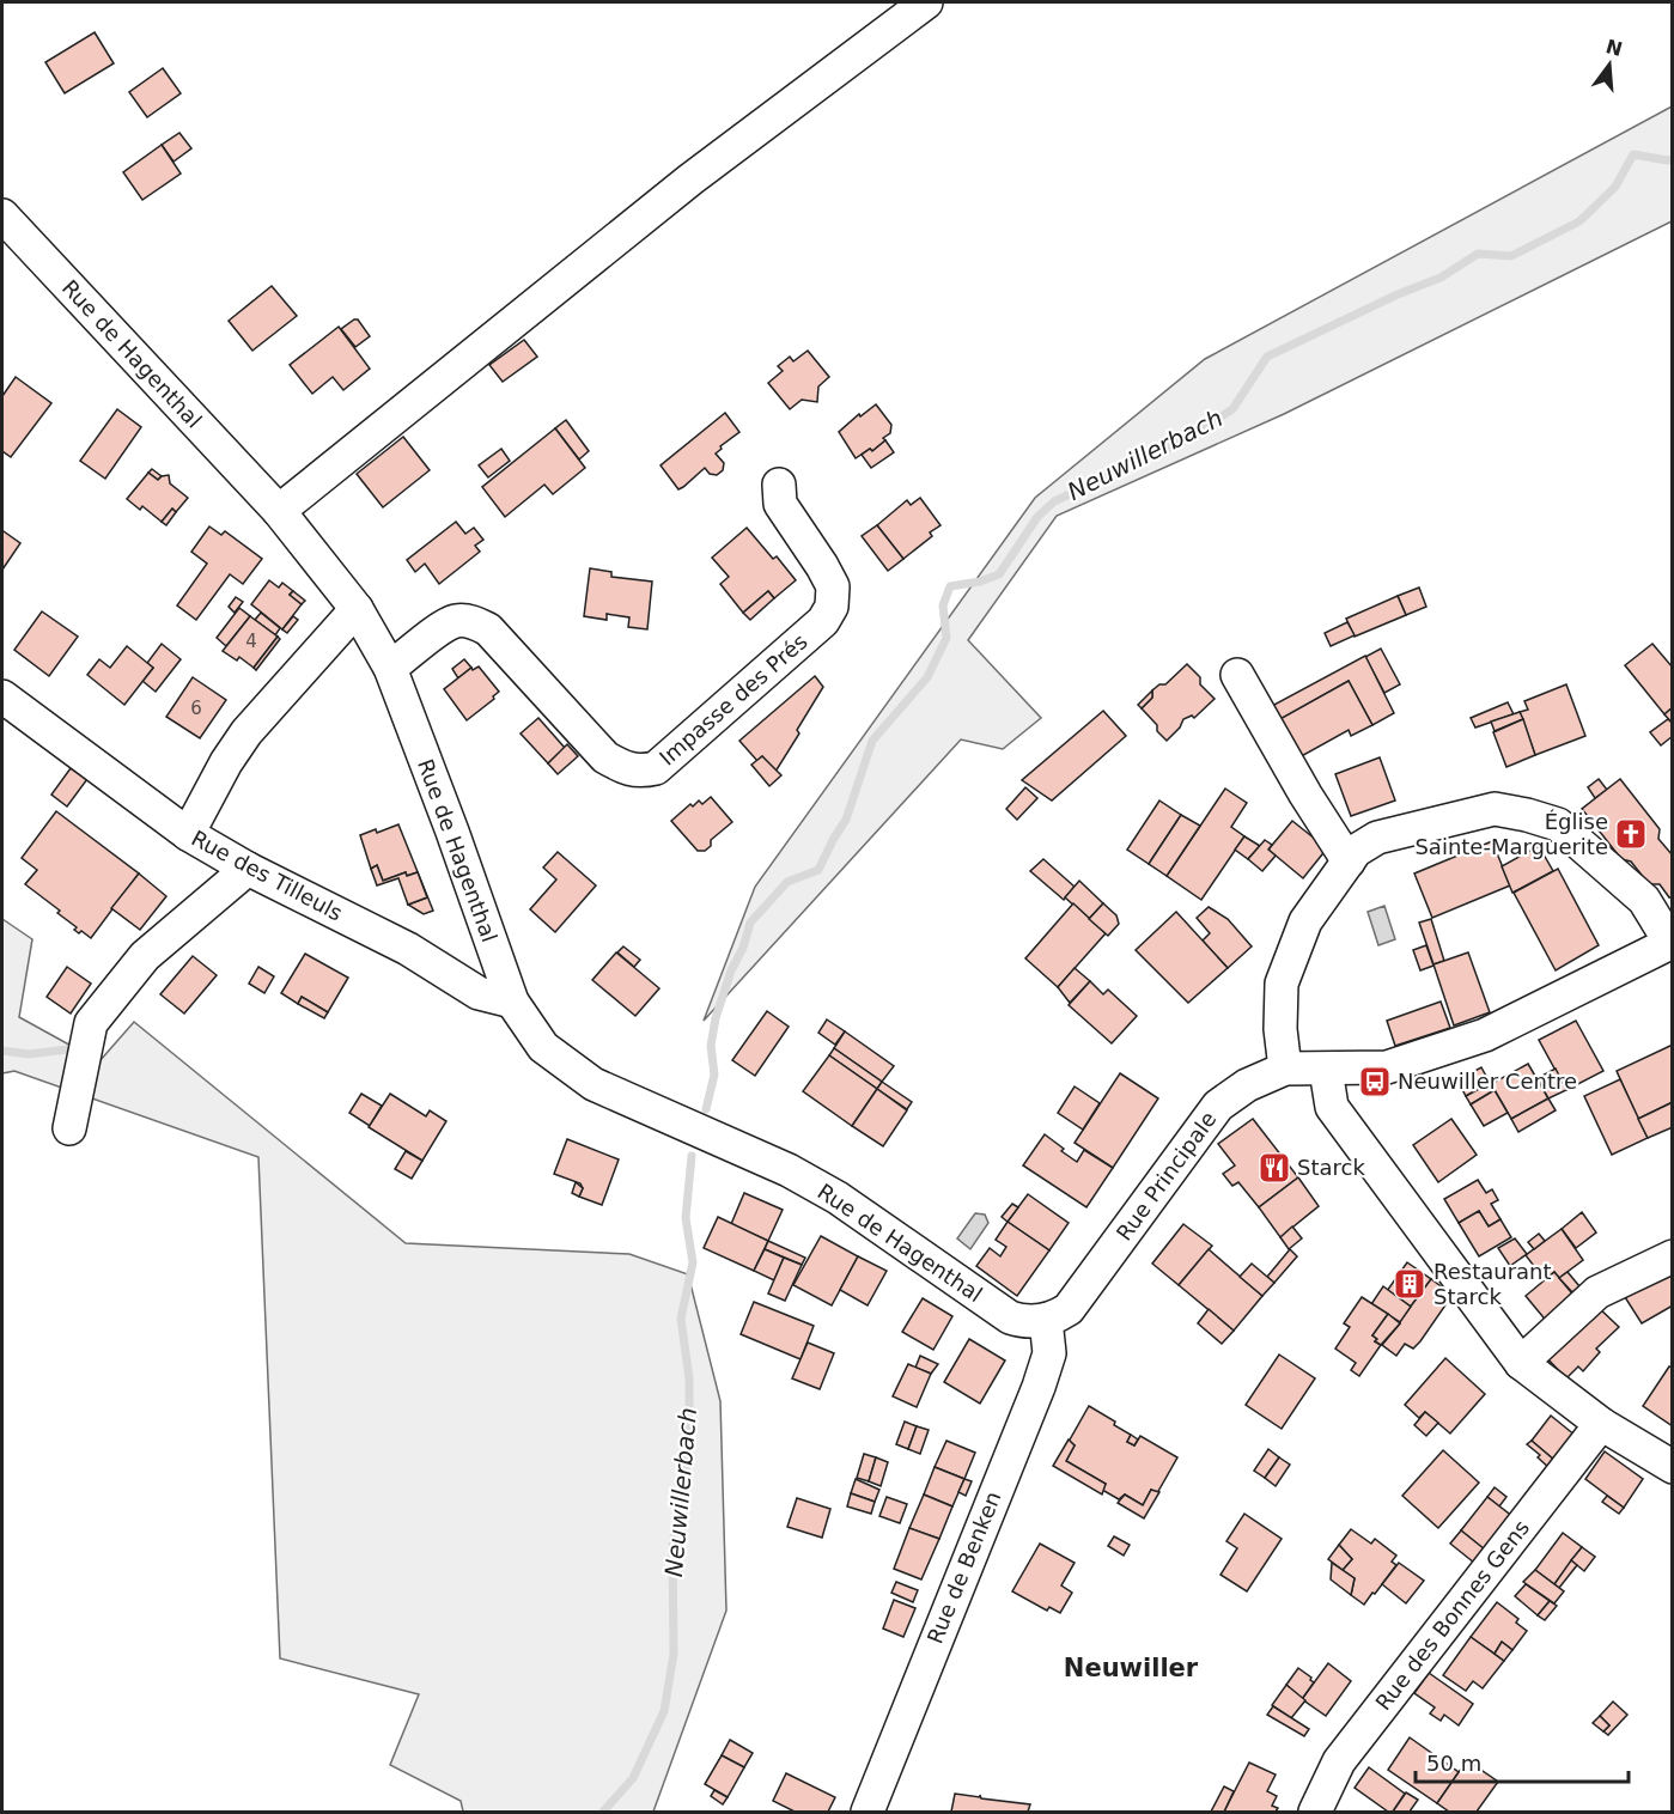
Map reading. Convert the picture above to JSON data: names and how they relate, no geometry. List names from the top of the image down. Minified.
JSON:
{"streets":{"street":["Rue de Hagenthal","Impasse des Prés","Rue des Tilleuls","Rue Principale","Rue de Benken","Rue des Bonnes Gens"]},"crossings":[["Rue de Hagenthal","Impasse des Prés"],["Rue de Hagenthal","Rue des Tilleuls"],["Rue de Hagenthal","Rue Principale"],["Rue de Hagenthal","Rue de Benken"],["Rue Principale","Rue de Benken"]],"districts":["Neuwiller"],"water":["Neuwillerbach"],"places":{"church":["Église Sainte-Marguerite"],"bus stop":["Neuwiller Centre"],"restaurant":["Starck"],"building":["Restaurant Starck"]},"house_numbers":["4","6"],"scale_bar":"50 m","north":"top"}
